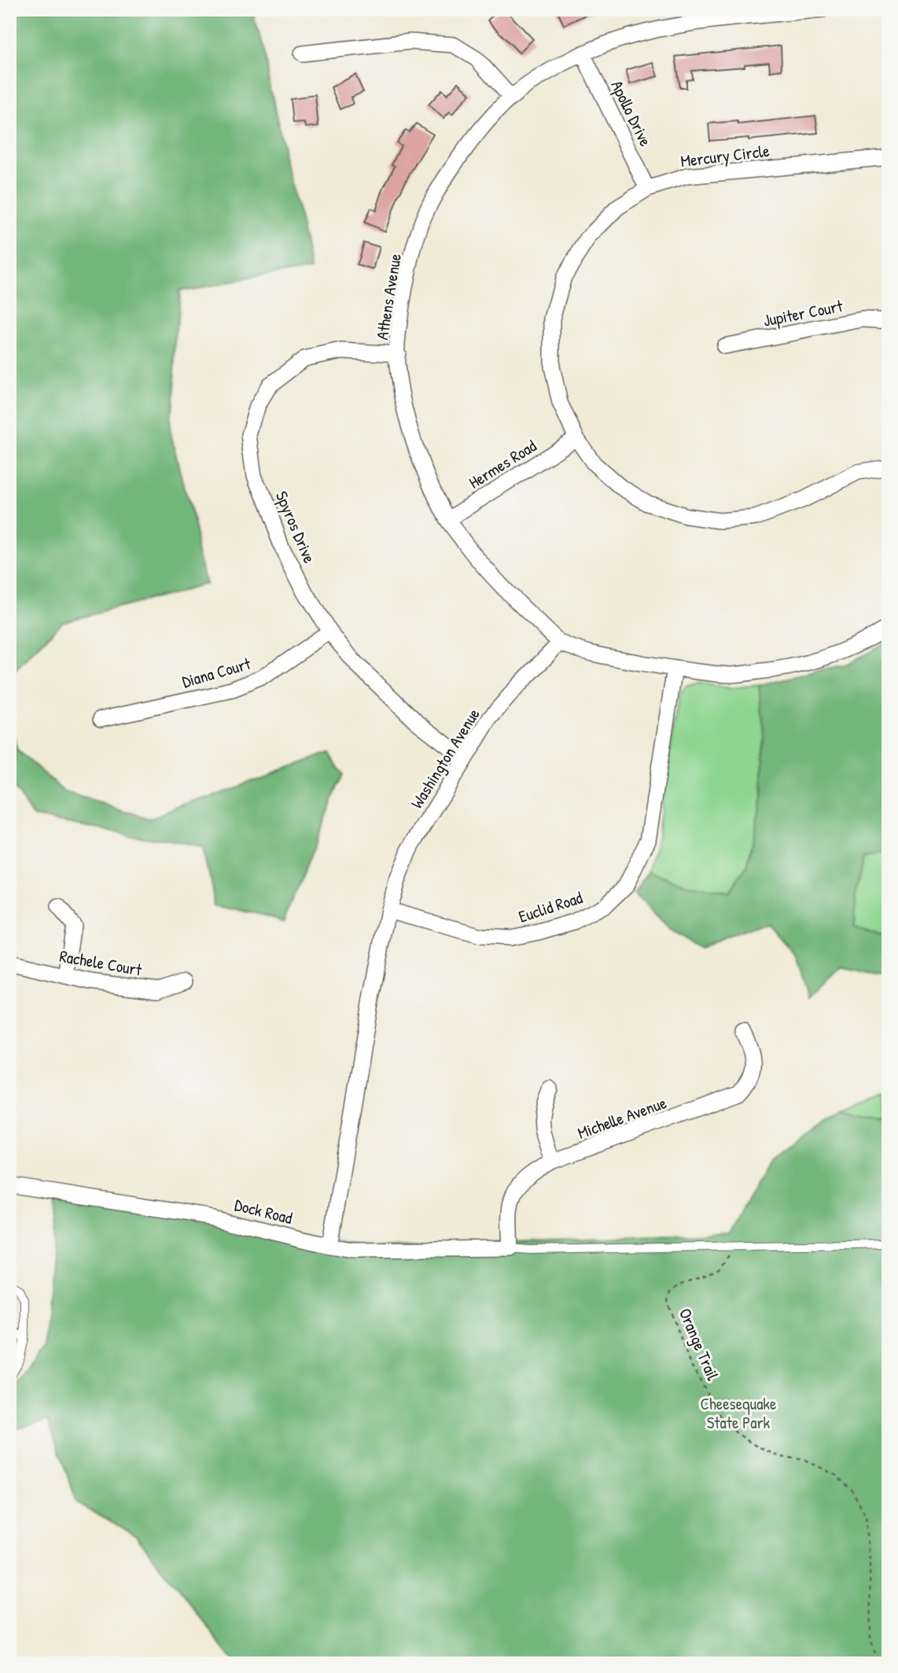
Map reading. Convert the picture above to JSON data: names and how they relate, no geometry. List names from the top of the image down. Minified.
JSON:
{"streets":{"street":["Apollo Drive","Mercury Circle","Athens Avenue","Jupiter Court","Hermes Road","Spyros Drive","Diana Court","Washington Avenue","Euclid Road","Rachele Court","Michelle Avenue","Dock Road"],"path":["Orange Trail"]},"crossings":[["Apollo Drive","Mercury Circle"],["Apollo Drive","Athens Avenue"],["Mercury Circle","Hermes Road"],["Athens Avenue","Hermes Road"],["Athens Avenue","Spyros Drive"],["Athens Avenue","Washington Avenue"],["Spyros Drive","Diana Court"],["Spyros Drive","Washington Avenue"],["Washington Avenue","Euclid Road"],["Washington Avenue","Dock Road"],["Michelle Avenue","Dock Road"]],"parks":["Cheesequake State Park"]}
